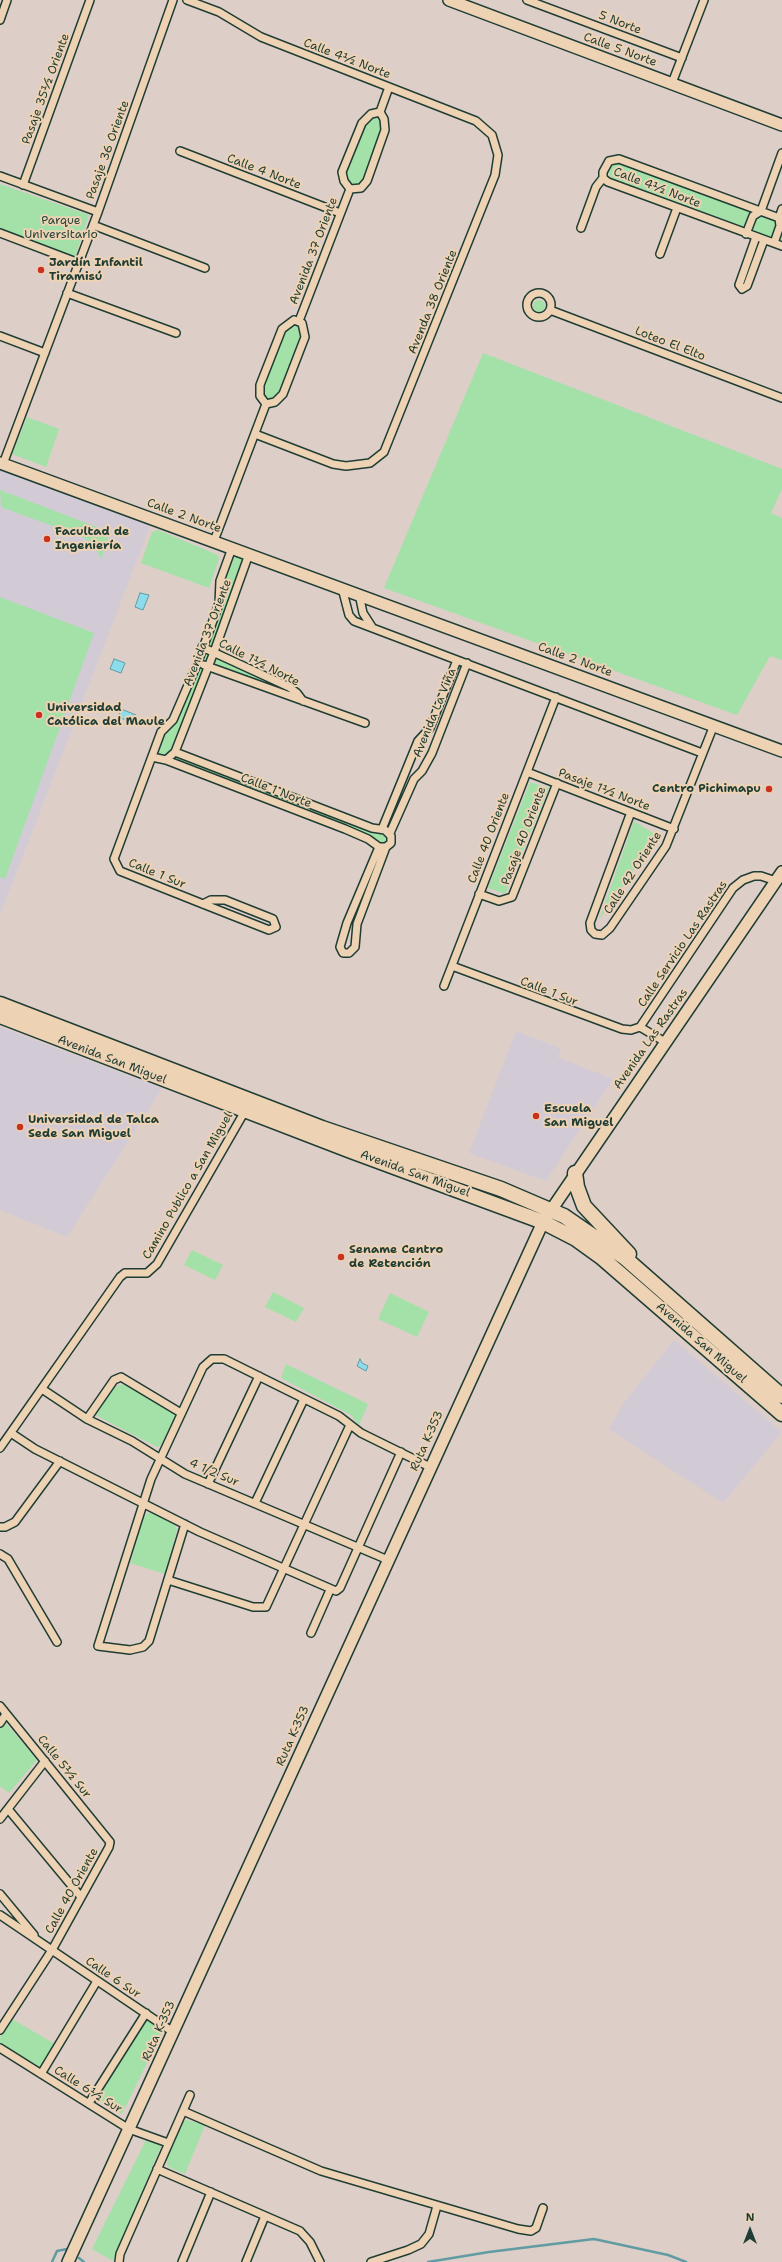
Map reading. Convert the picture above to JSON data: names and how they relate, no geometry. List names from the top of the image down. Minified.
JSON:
{"streets":{"highway":["Avenida San Miguel"],"street":["5 Norte","Calle 5 Norte","Calle 4½ Norte","Pasaje 35½ Oriente","Pasaje 36 Oriente","Calle 4 Norte","Avenida 37 Oriente","Avenda 38 Oriente","Loteo El Elto","Calle 2 Norte","Calle 1½ Norte","Avenida La Viña","Pasaje 1½ Norte","Calle 1 Norte","Pasaje 40 Oriente","Calle 40 Oriente","Calle 42 Oriente","Calle 1 Sur","Calle Servicio Las Rastras","Avenida Las Rastras","Camino Publico a San Miguel","Ruta K-353","4 1/2 Sur","Calle 5½ Sur","Calle 6 Sur","Calle 6½ Sur"]},"crossings":[["Calle 4½ Norte","Avenda 38 Oriente"],["Pasaje 36 Oriente","Calle 2 Norte"],["Calle 4 Norte","Avenida 37 Oriente"],["Avenida 37 Oriente","Calle 2 Norte"],["Avenida 37 Oriente","Calle 1½ Norte"],["Avenida 37 Oriente","Calle 1 Norte"],["Avenida 37 Oriente","Calle 1 Sur"],["Calle 2 Norte","Calle 42 Oriente"],["Avenida La Viña","Calle 1 Norte"],["Pasaje 1½ Norte","Pasaje 40 Oriente"],["Pasaje 1½ Norte","Calle 40 Oriente"],["Pasaje 1½ Norte","Calle 42 Oriente"],["Pasaje 40 Oriente","Calle 40 Oriente"],["Calle 40 Oriente","Calle 1 Sur"],["Calle 40 Oriente","Calle 5½ Sur"],["Calle 40 Oriente","Calle 6 Sur"],["Calle 1 Sur","Calle Servicio Las Rastras"],["Calle Servicio Las Rastras","Avenida Las Rastras"],["Avenida Las Rastras","Avenida San Miguel"],["Avenida Las Rastras","Ruta K-353"],["Avenida San Miguel","Camino Publico a San Miguel"],["Avenida San Miguel","Ruta K-353"],["Camino Publico a San Miguel","4 1/2 Sur"],["Ruta K-353","4 1/2 Sur"],["Ruta K-353","Calle 6 Sur"],["Ruta K-353","Calle 6½ Sur"]],"parks":["Parque Universitario"],"places":["Jardín Infantil Tiramisú","Facultad de Ingeniería","Universidad Católica del Maule","Centro Pichimapu","Escuela San Miguel","Universidad de Talca Sede San Miguel","Sename Centro de Retención"],"north":"top"}
